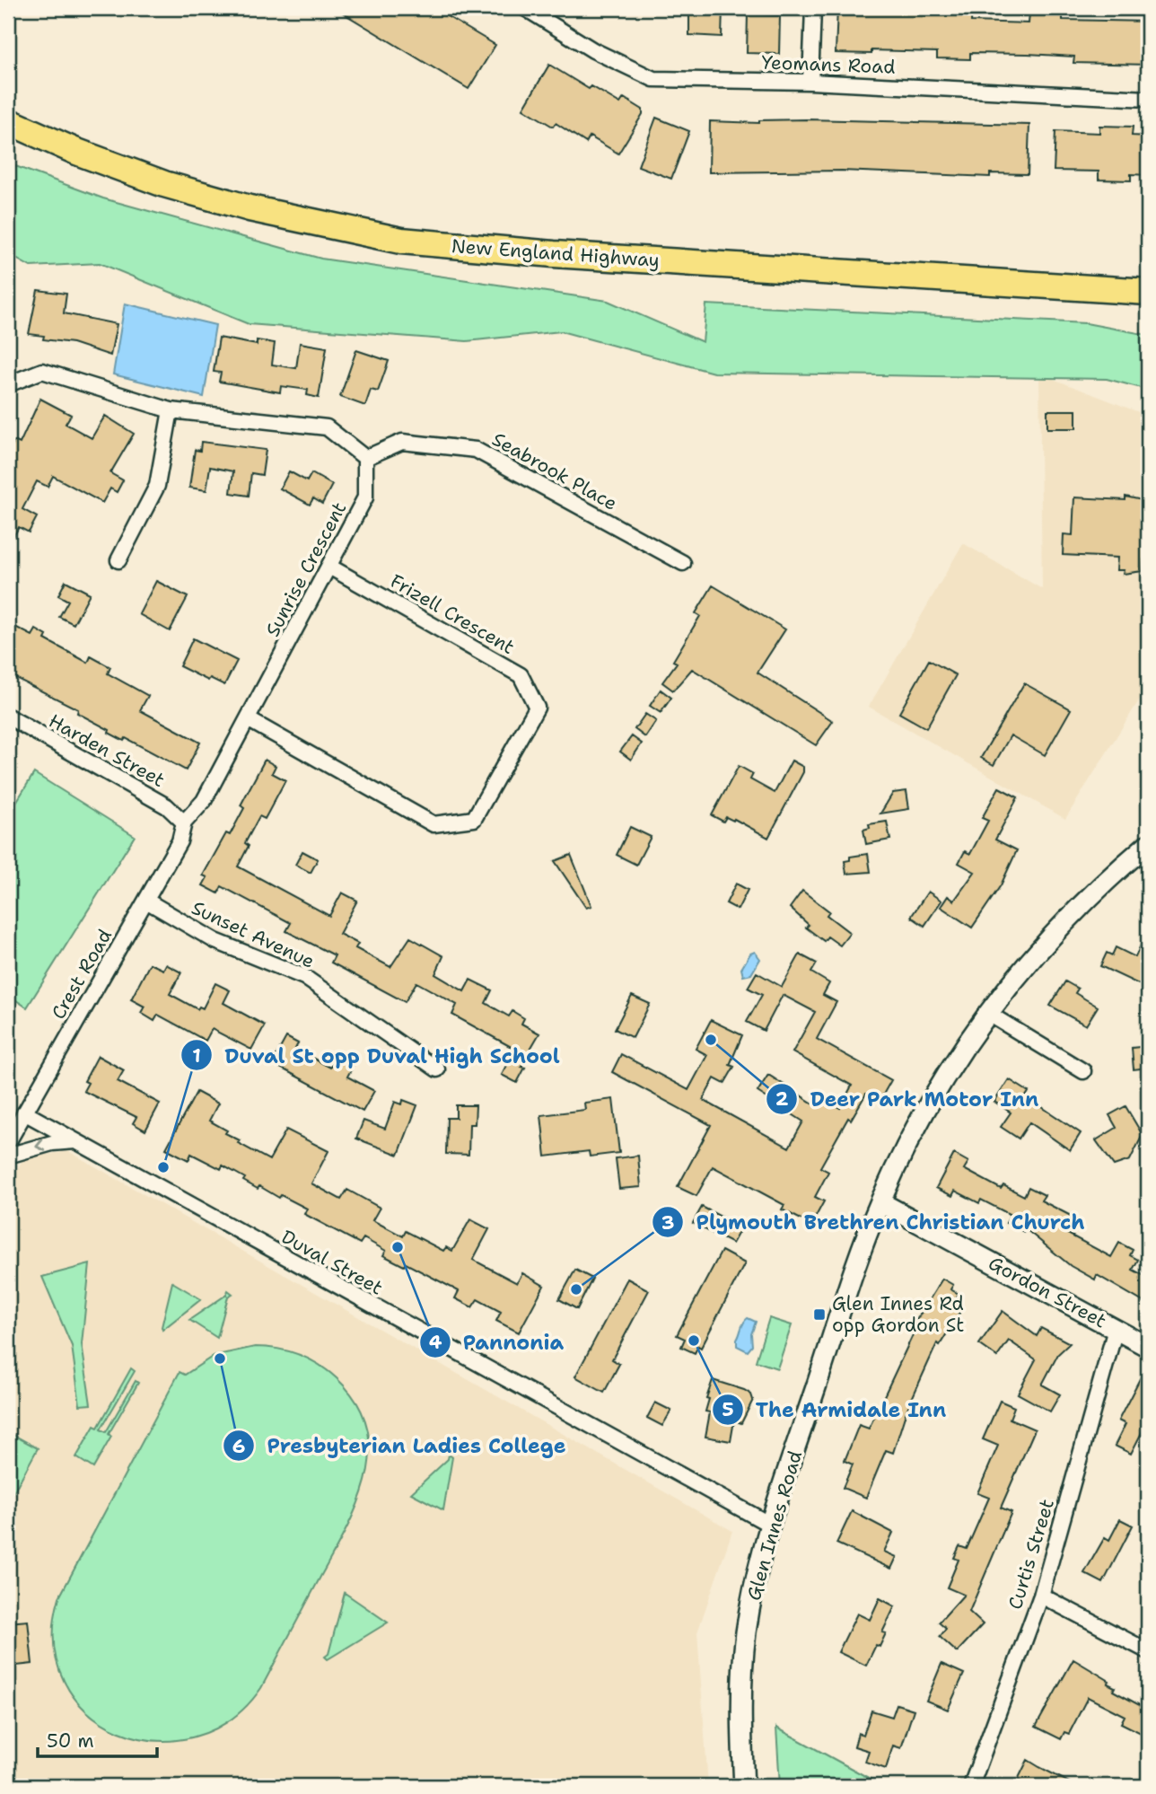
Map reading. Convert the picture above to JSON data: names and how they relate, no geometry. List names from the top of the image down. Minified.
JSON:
{"streets":{"highway":["New England Highway"],"main road":["Gordon Street","Glen Innes Road"],"street":["Yeomans Road","Seabrook Place","Sunrise Crescent","Frizell Crescent","Harden Street","Sunset Avenue","Crest Road","Duval Street","Curtis Street"]},"crossings":[["Seabrook Place","Sunrise Crescent"],["Sunrise Crescent","Frizell Crescent"],["Sunrise Crescent","Harden Street"],["Sunrise Crescent","Crest Road"],["Harden Street","Crest Road"],["Sunset Avenue","Crest Road"],["Crest Road","Duval Street"],["Duval Street","Glen Innes Road"],["Gordon Street","Glen Innes Road"],["Gordon Street","Curtis Street"]],"places":{"other":["Deer Park Motor Inn","Duval St opp Duval High School","Pannonia","Plymouth Brethren Christian Church","The Armidale Inn","Presbyterian Ladies College"],"transit":["Glen Innes Rd opp Gordon St"]},"scale_bar":"50 m"}
